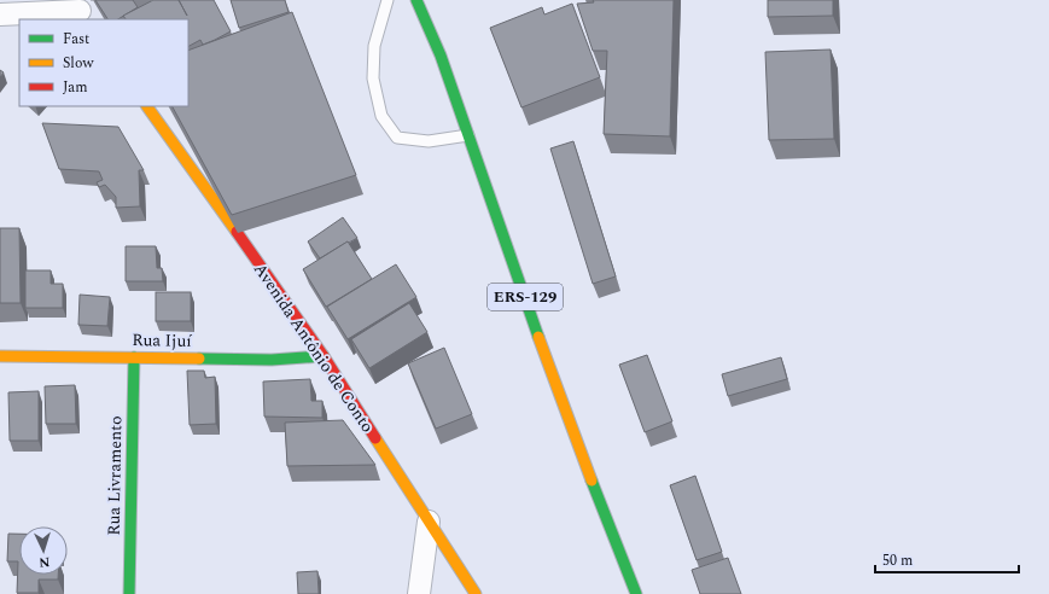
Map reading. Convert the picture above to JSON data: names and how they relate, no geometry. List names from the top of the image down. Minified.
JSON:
{"streets":{"street":["ERS-129","Rua Ijuí","Avenida Antônio de Conto","Rua Livramento"]},"crossings":[["Rua Ijuí","Avenida Antônio de Conto"],["Rua Ijuí","Rua Livramento"]],"legend":["Fast","Slow","Jam"],"scale_bar":"50 m","north":"bottom"}
